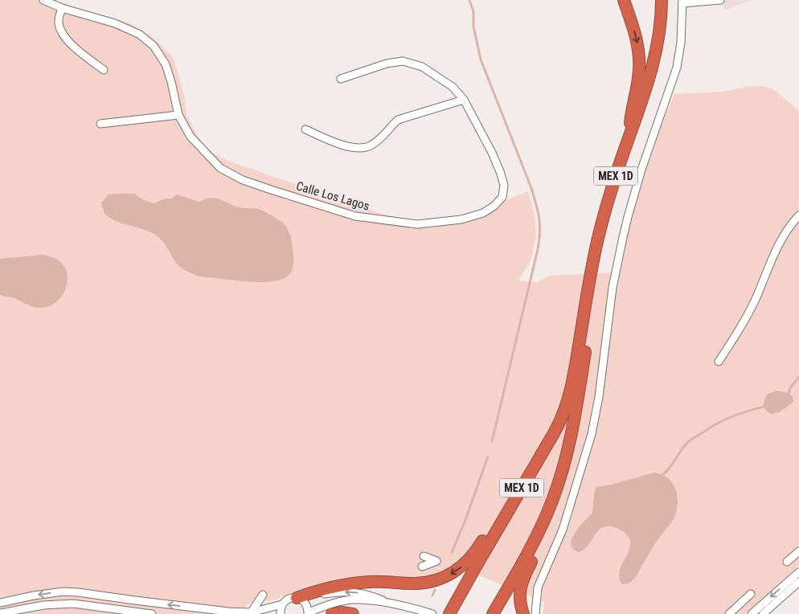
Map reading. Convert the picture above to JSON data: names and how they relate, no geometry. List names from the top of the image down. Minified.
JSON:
{"streets":{"highway":["MEX 1D"],"street":["Calle Los Lagos"]}}
